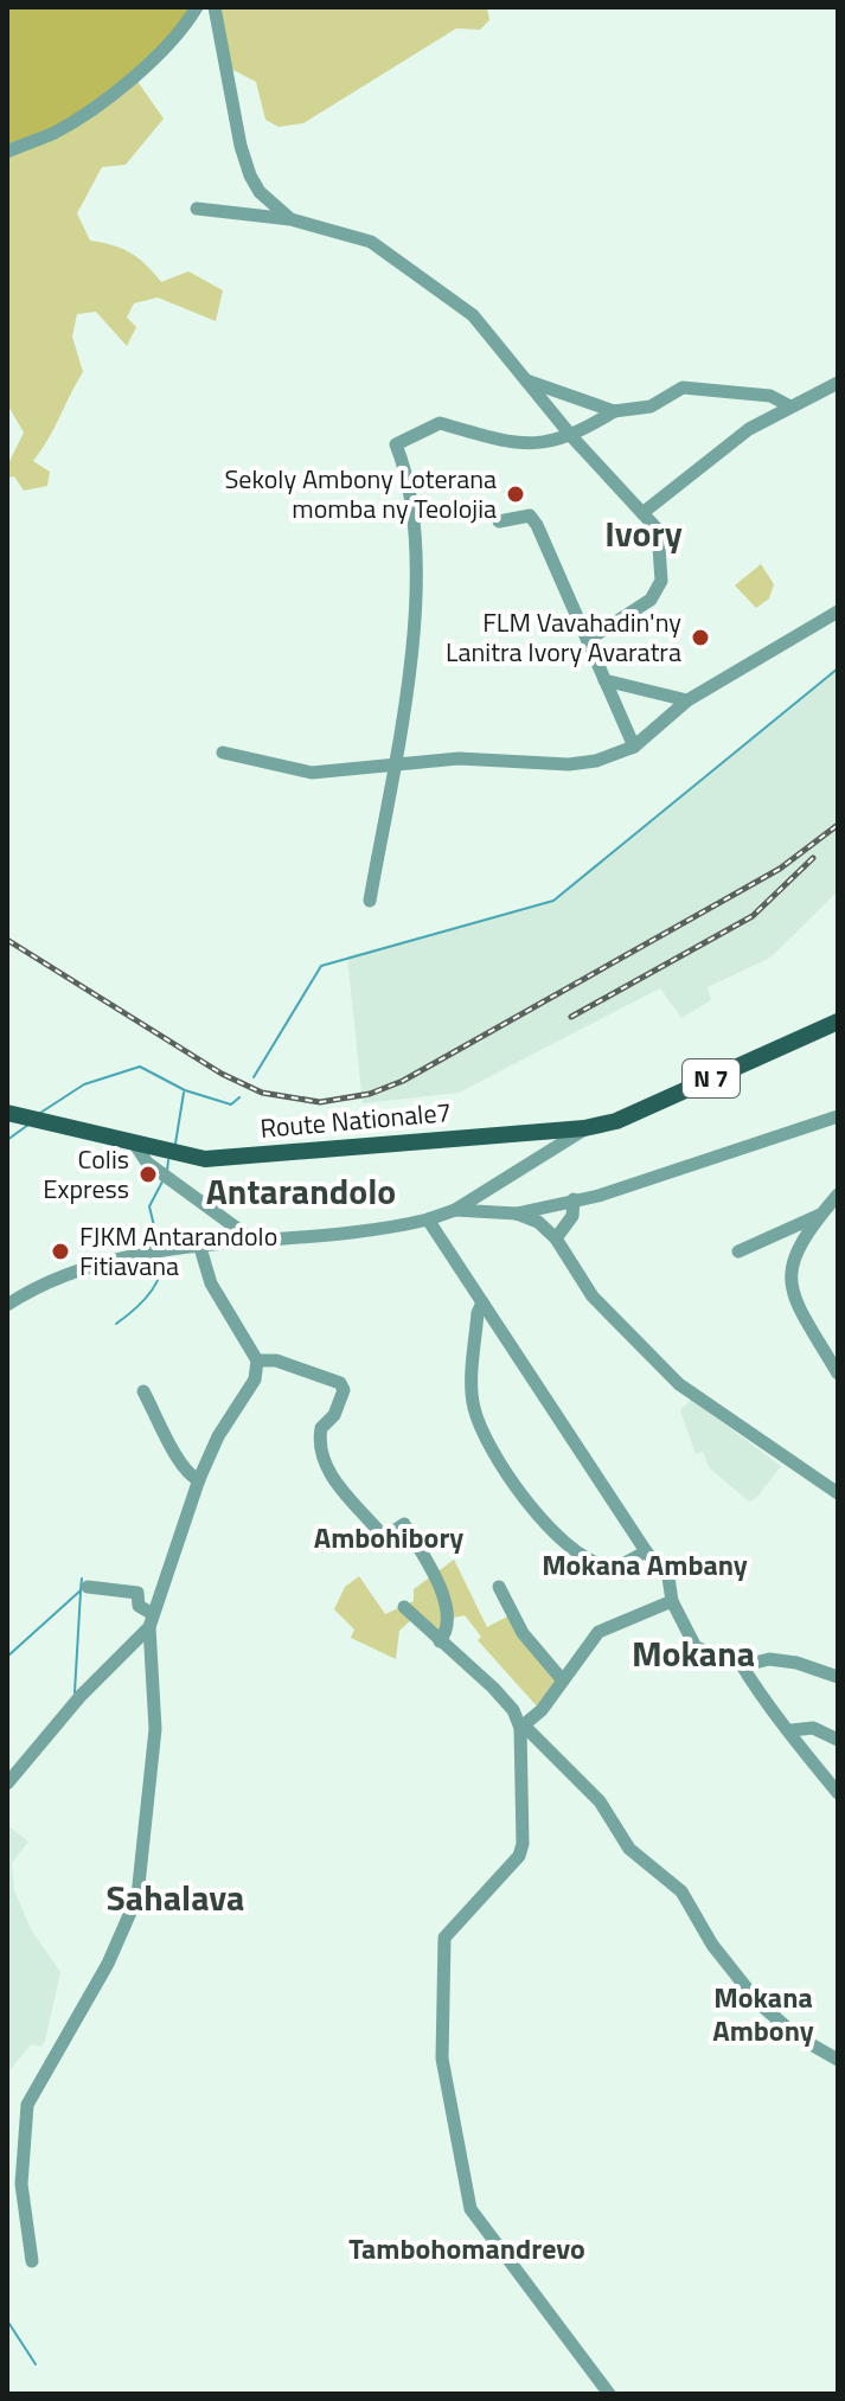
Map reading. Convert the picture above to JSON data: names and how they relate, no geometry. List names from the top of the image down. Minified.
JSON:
{"streets":{"main road":["N 7","Route Nationale7"]},"crossings":[["N 7","Route Nationale7"]],"districts":["Ivory","Antarandolo","Ambohibory","Mokana Ambany","Mokana","Sahalava","Mokana Ambony","Tambohomandrevo"],"places":["Sekoly Ambony Loterana momba ny Teolojia","FLM Vavahadin'ny Lanitra Ivory Avaratra","Colis Express","FJKM Antarandolo Fitiavana"]}
